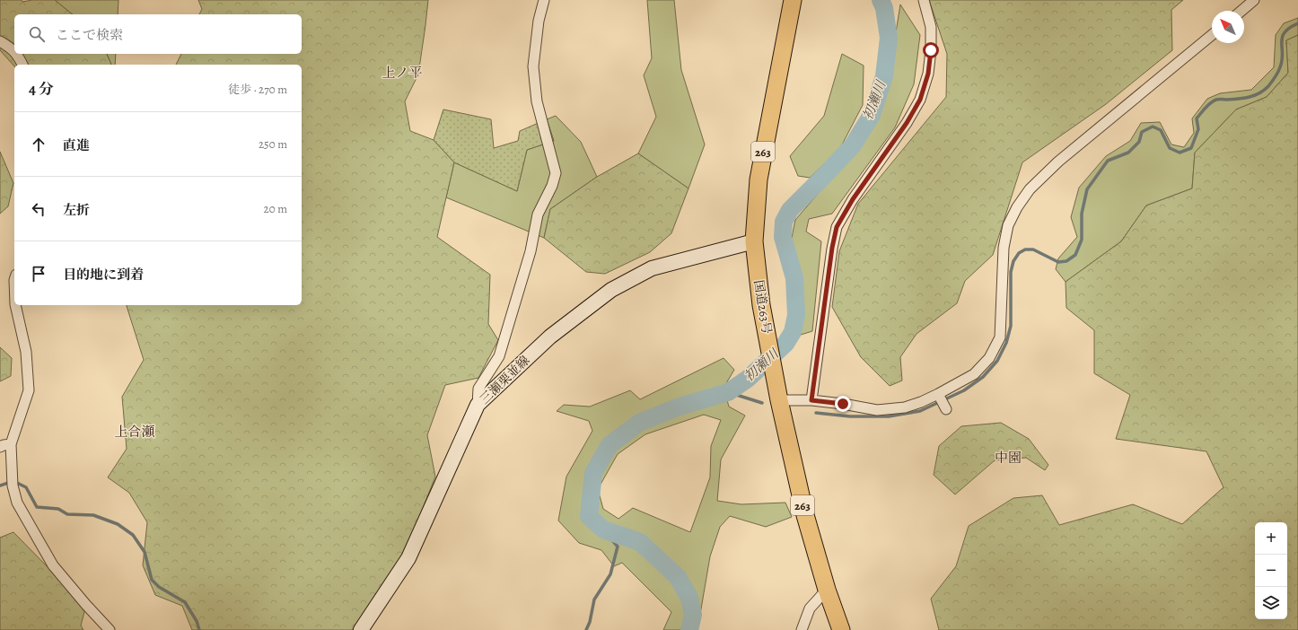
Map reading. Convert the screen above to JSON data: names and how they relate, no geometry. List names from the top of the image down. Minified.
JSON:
{"streets":{"highway":["263","国道263号"],"main road":["三瀬栗並線"]},"crossings":[["国道263号","三瀬栗並線"]],"districts":["上ノ平","上合瀬","中園"],"water":["初瀬川"],"north":"top left","page":{"search":"ここで検索","heading":["4 分","徒歩 · 270 m"],"list":[["直進","250 m"],["左折","20 m"],"目的地に到着"],"map_buttons":["+","−"]}}
